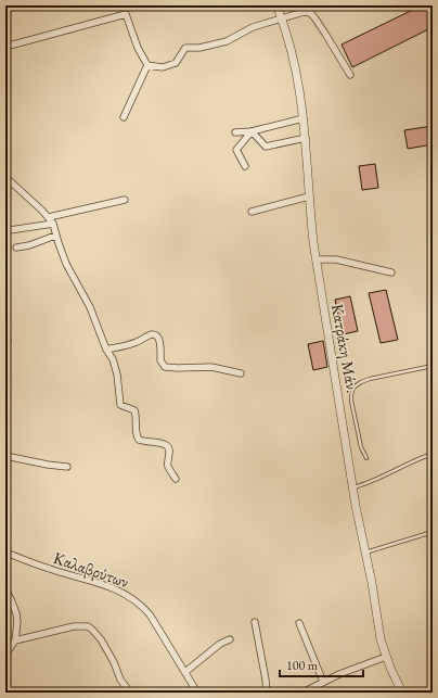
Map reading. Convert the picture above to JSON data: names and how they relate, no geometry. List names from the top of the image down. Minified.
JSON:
{"streets":{"street":["Κατράκη Μάν.","Καλαβρύτων"]},"scale_bar":"100 m"}
